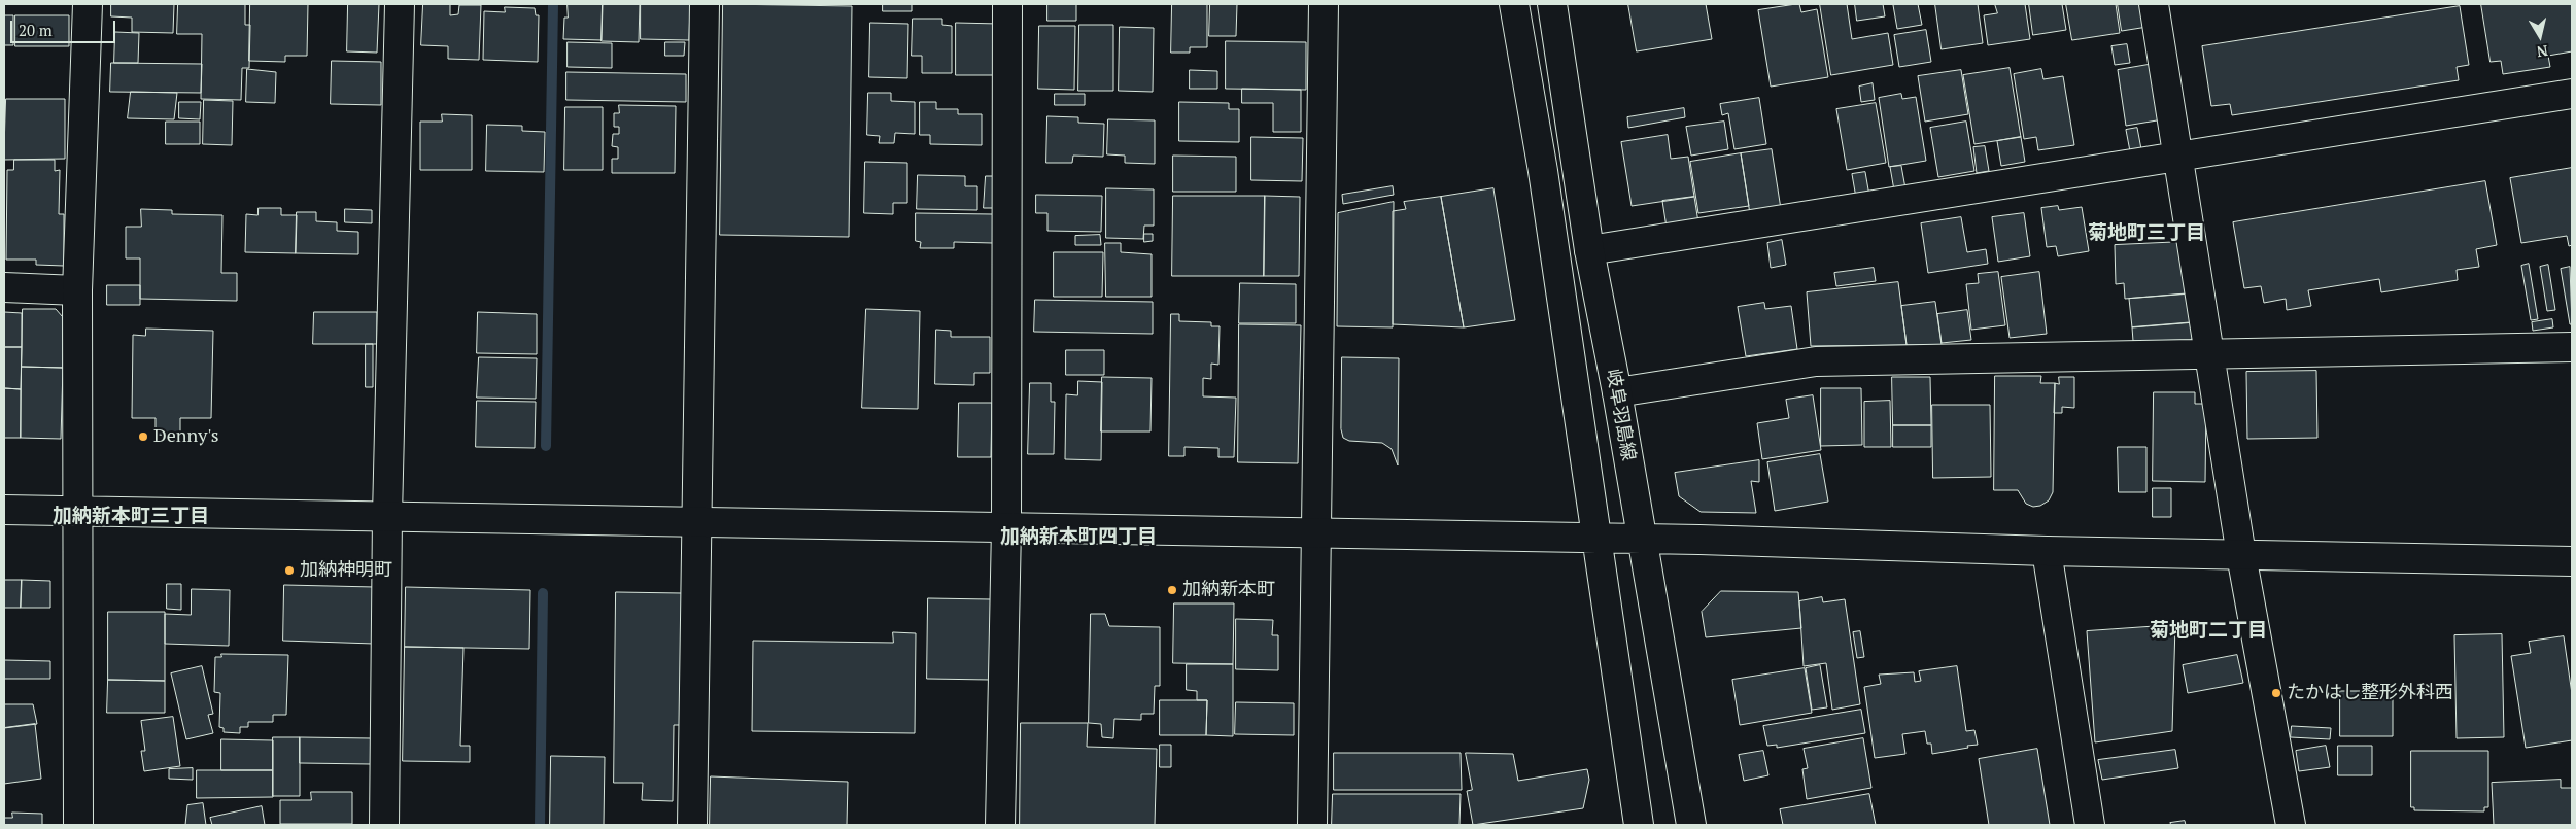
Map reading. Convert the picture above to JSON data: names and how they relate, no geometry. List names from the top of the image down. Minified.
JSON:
{"streets":{"street":["岐阜羽島線"]},"districts":["菊地町三丁目","加納新本町三丁目","加納新本町四丁目","菊地町二丁目"],"places":["Denny's","加納神明町","加納新本町","たかはし整形外科西"],"scale_bar":"20 m","north":"bottom"}
